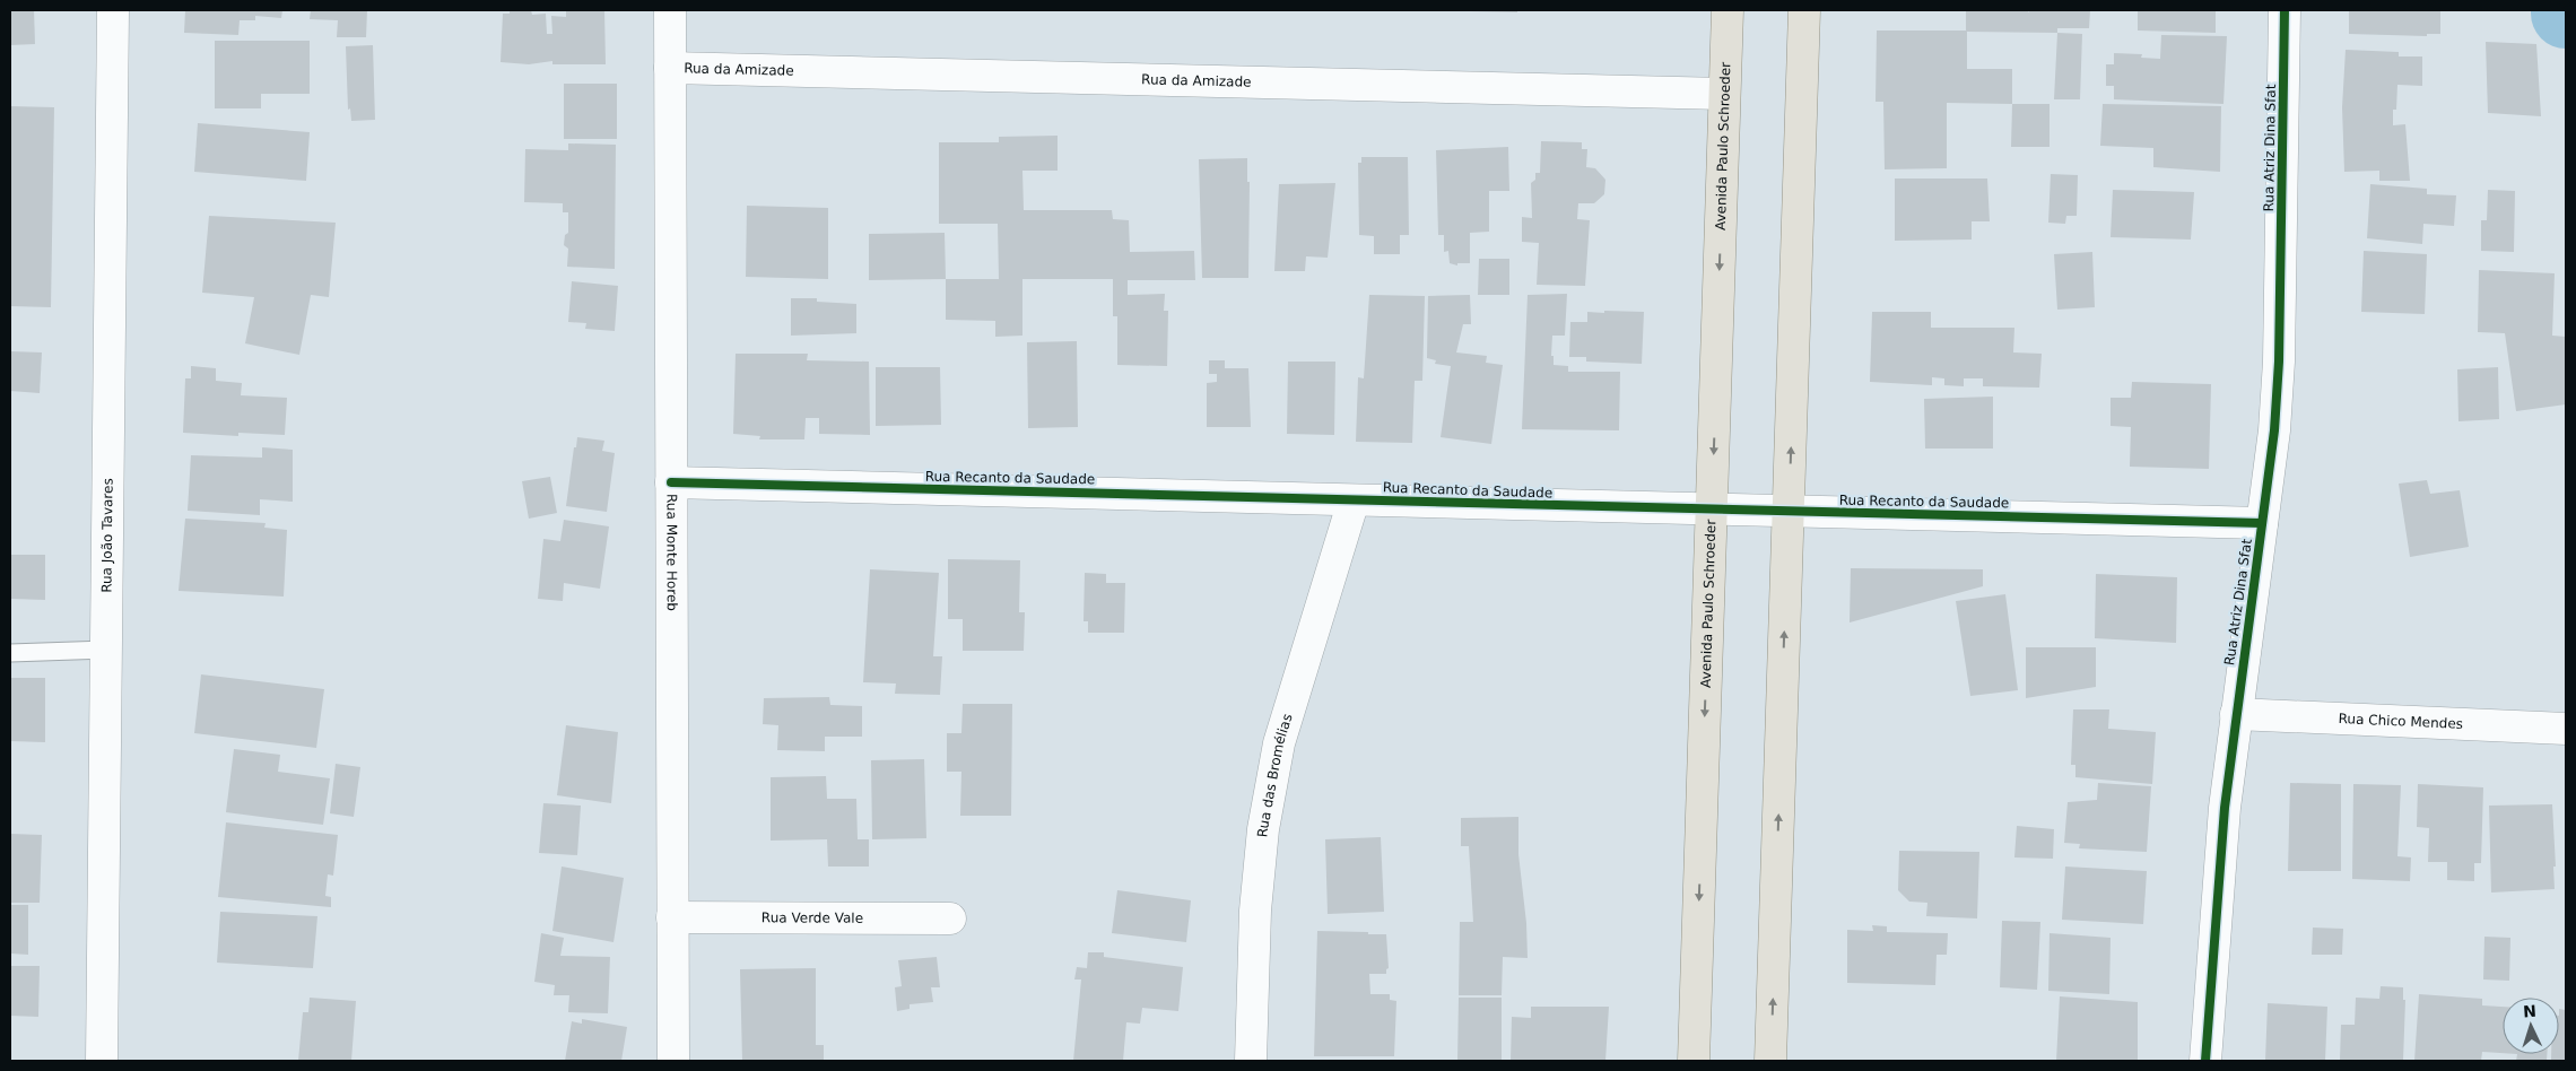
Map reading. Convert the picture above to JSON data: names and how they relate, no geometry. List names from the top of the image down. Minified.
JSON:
{"streets":{"main road":["Avenida Paulo Schroeder"],"street":["Rua da Amizade","Rua Atriz Dina Sfat","Rua Recanto da Saudade","Rua João Tavares","Rua Monte Horeb","Rua Chico Mendes","Rua das Bromélias","Rua Verde Vale"]},"crossings":[["Rua da Amizade","Avenida Paulo Schroeder"],["Rua da Amizade","Rua Monte Horeb"],["Avenida Paulo Schroeder","Rua Recanto da Saudade"],["Rua Atriz Dina Sfat","Rua Recanto da Saudade"],["Rua Atriz Dina Sfat","Rua Chico Mendes"],["Rua Recanto da Saudade","Rua Monte Horeb"],["Rua Recanto da Saudade","Rua das Bromélias"],["Rua Monte Horeb","Rua Verde Vale"]],"north":"top"}
